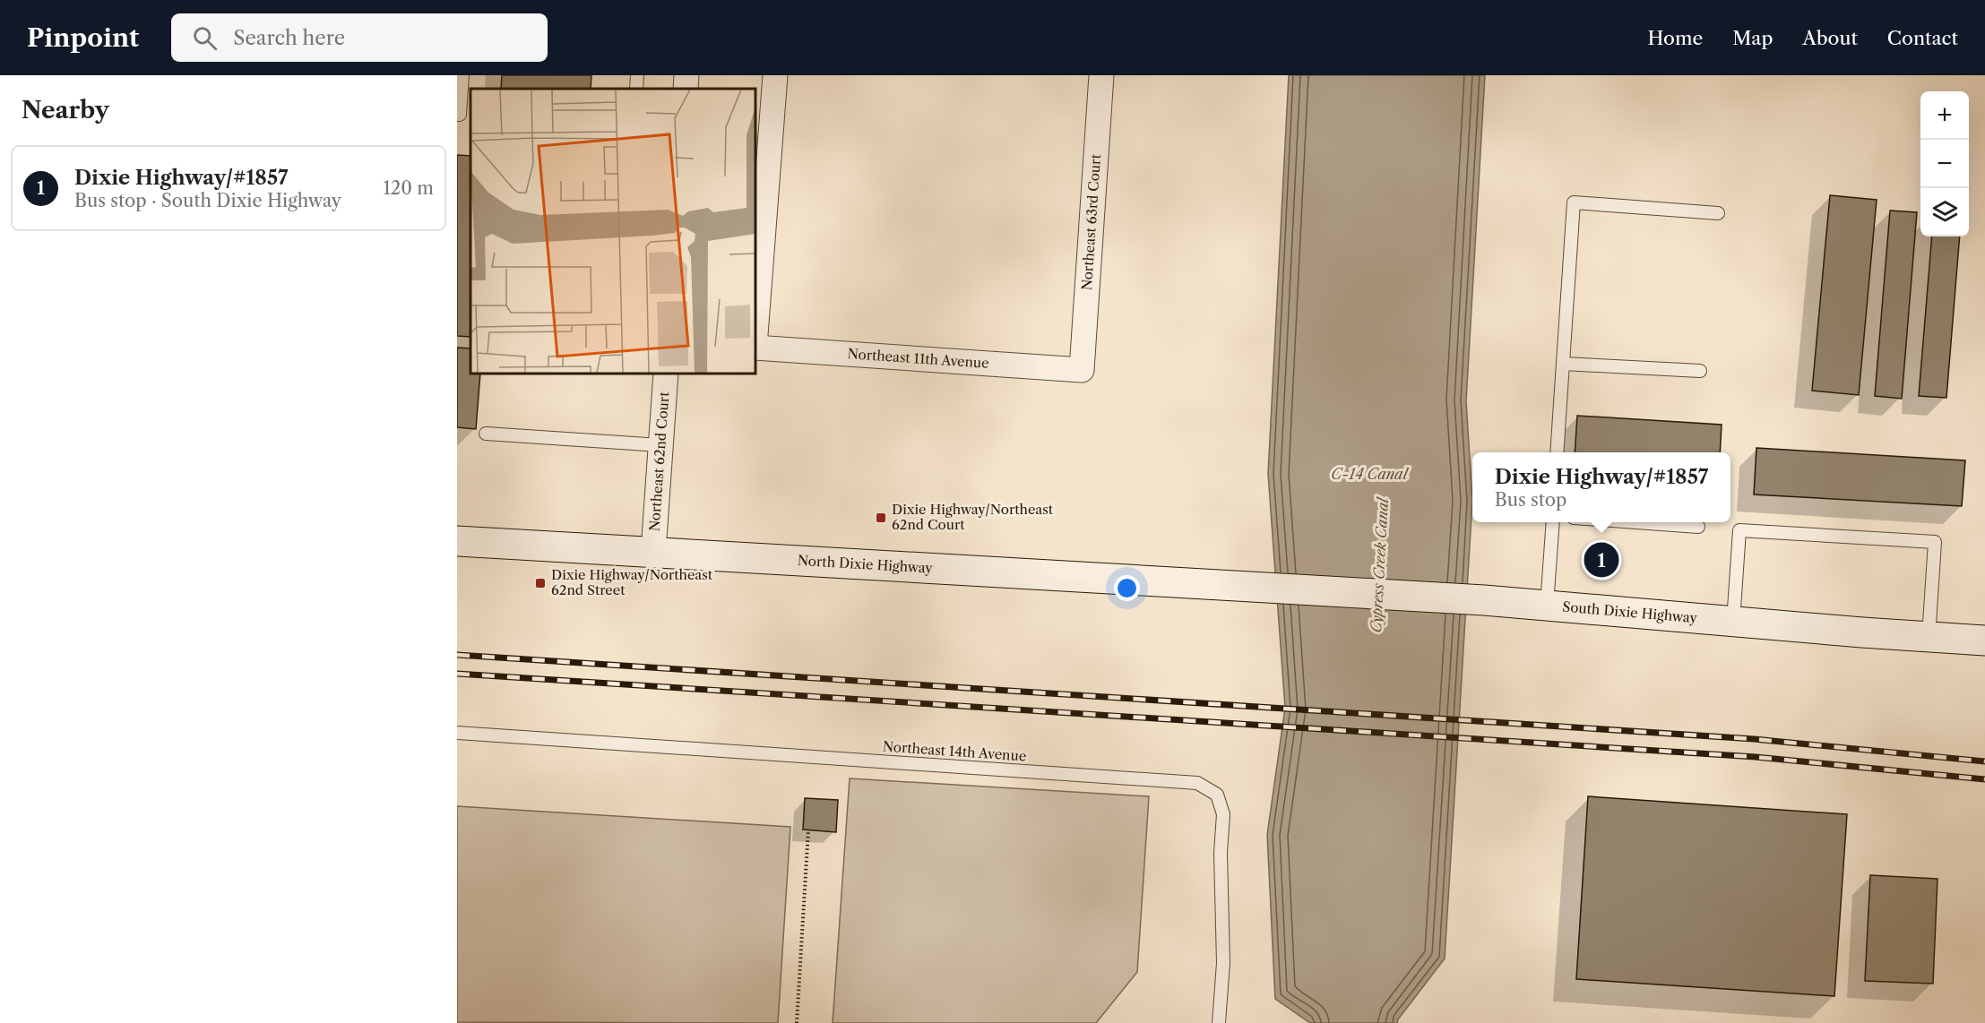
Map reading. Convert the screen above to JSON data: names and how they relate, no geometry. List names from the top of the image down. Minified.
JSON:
{"streets":{"main road":["North Dixie Highway","South Dixie Highway"],"street":["Northeast 63rd Court","Northeast 11th Avenue","Northeast 62nd Court"],"lane":["Northeast 14th Avenue"]},"crossings":[["Northeast 63rd Court","Northeast 11th Avenue"],["Northeast 62nd Court","North Dixie Highway"],["North Dixie Highway","South Dixie Highway"]],"water":["C-14 Canal","Cypress Creek Canal"],"places":{"transit":["Dixie Highway/Northeast 62nd Court","Dixie Highway/Northeast 62nd Street"]},"page":{"header":"Pinpoint","search":"Search here","nav":["Home","Map","About","Contact"],"heading":"Nearby","map_buttons":["+","−"],"list":[{"mark":"1","name":"Dixie Highway/#1857","note":"Bus stop · South Dixie Highway","value":"120 m"}],"popup":["Dixie Highway/#1857","Bus stop"],"pins":"1"}}
